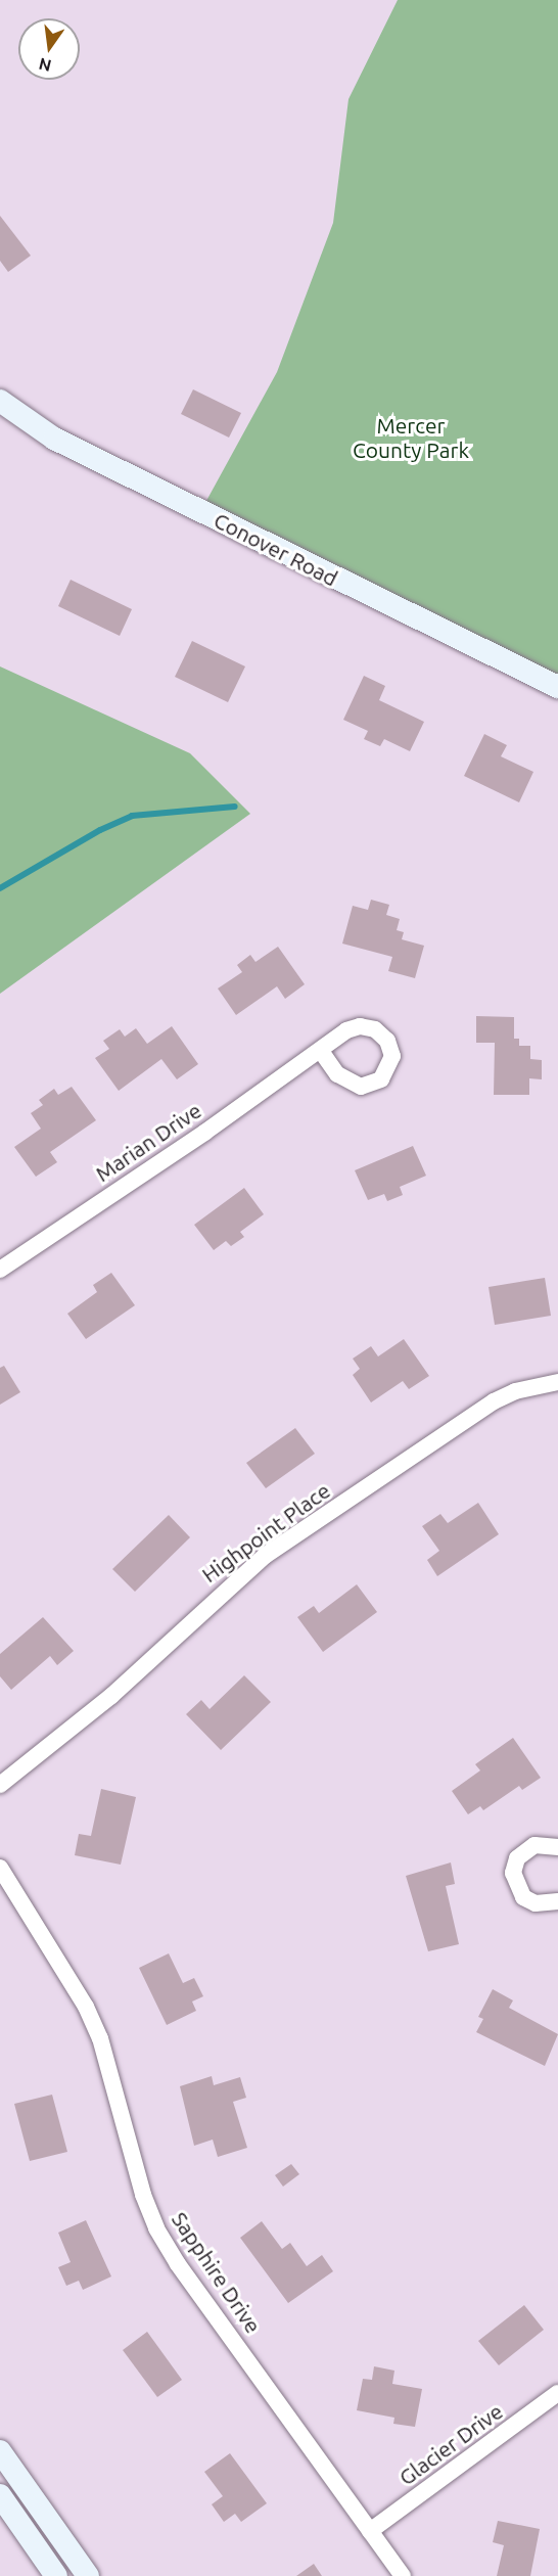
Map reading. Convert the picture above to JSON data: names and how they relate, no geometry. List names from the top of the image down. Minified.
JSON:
{"streets":{"street":["Conover Road","Marian Drive","Highpoint Place","Sapphire Drive","Glacier Drive"]},"crossings":[["Sapphire Drive","Glacier Drive"]],"parks":["Mercer County Park"],"north":"bottom"}
